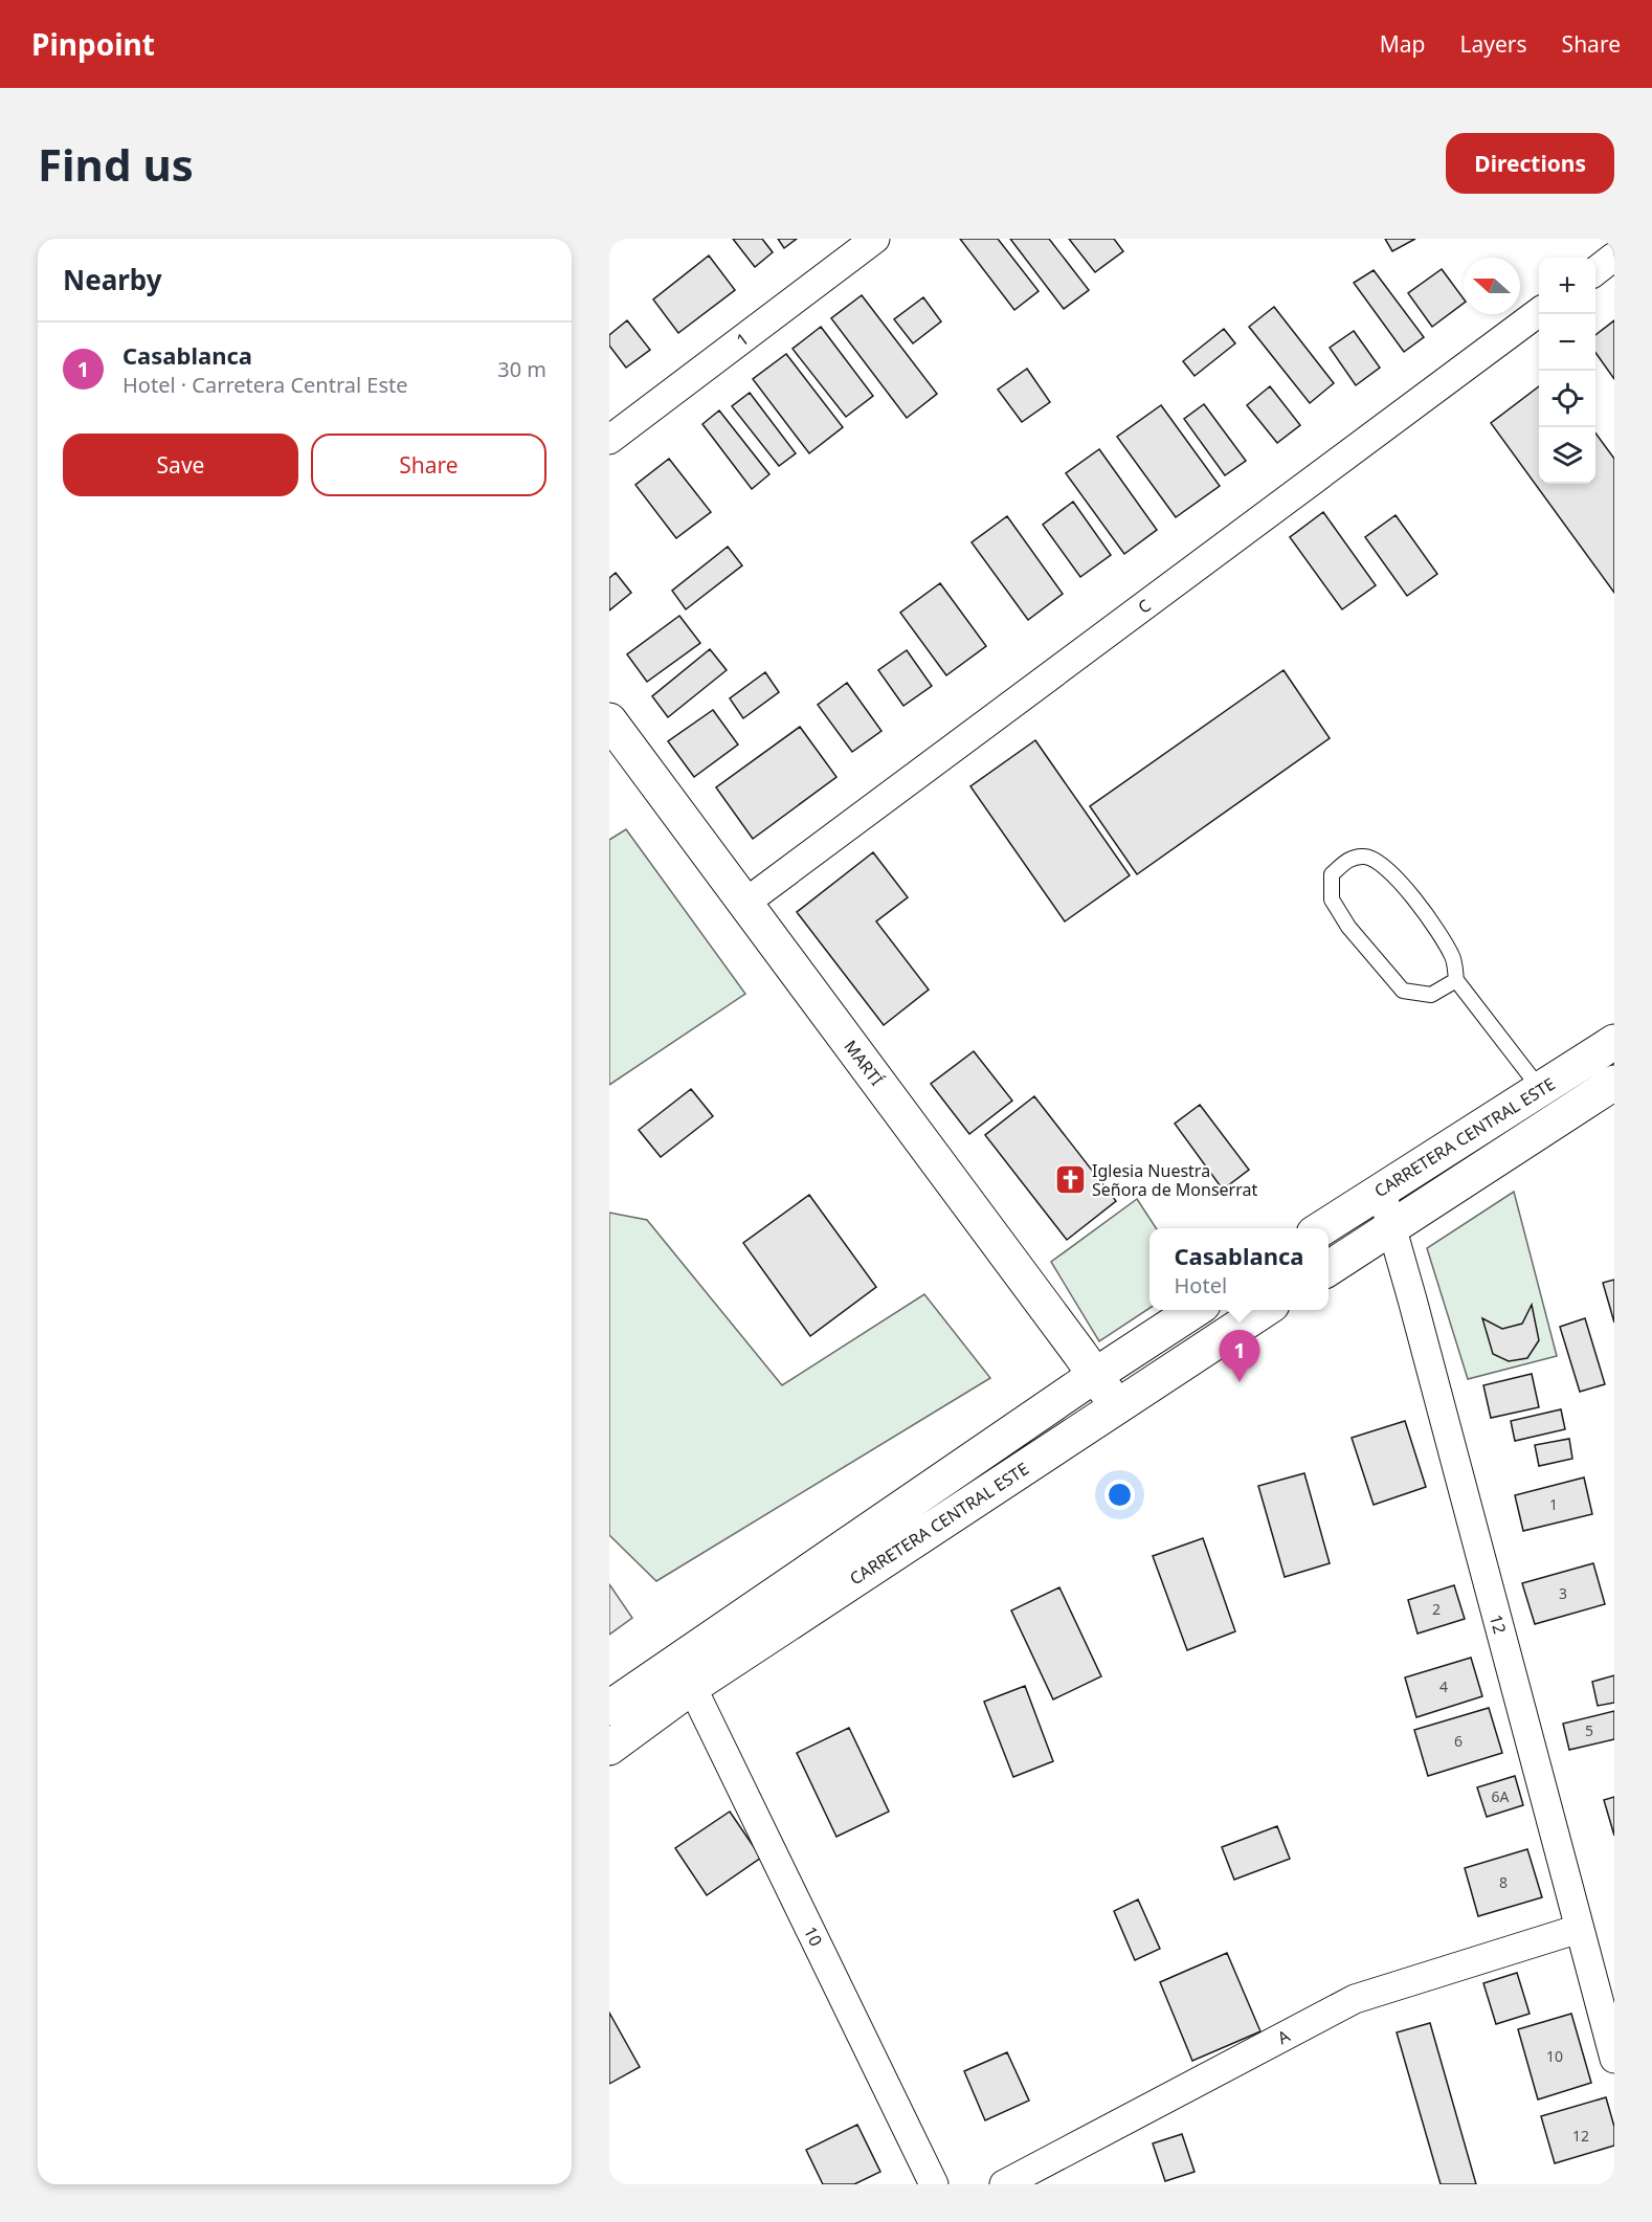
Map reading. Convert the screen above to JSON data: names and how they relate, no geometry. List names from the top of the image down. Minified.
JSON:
{"streets":{"main road":["MARTÍ","CARRETERA CENTRAL ESTE"],"street":["1","C","12","10","A"]},"crossings":[["C","MARTÍ"],["MARTÍ","CARRETERA CENTRAL ESTE"],["CARRETERA CENTRAL ESTE","12"],["CARRETERA CENTRAL ESTE","10"],["12","A"]],"places":{"church":["Iglesia Nuestra Señora de Monserrat"]},"house_numbers":["1","3","2","4","5","6","6A","8","10","12"],"north":"left","page":{"header":"Pinpoint","nav":["Map","Layers","Share"],"buttons":["Directions",["Save","Share"]],"title":"Find us","heading":"Nearby","map_buttons":["+","−"],"list":[{"mark":"1","name":"Casablanca","note":"Hotel · Carretera Central Este","value":"30 m"}],"popup":["Casablanca","Hotel"],"pins":"1"}}
